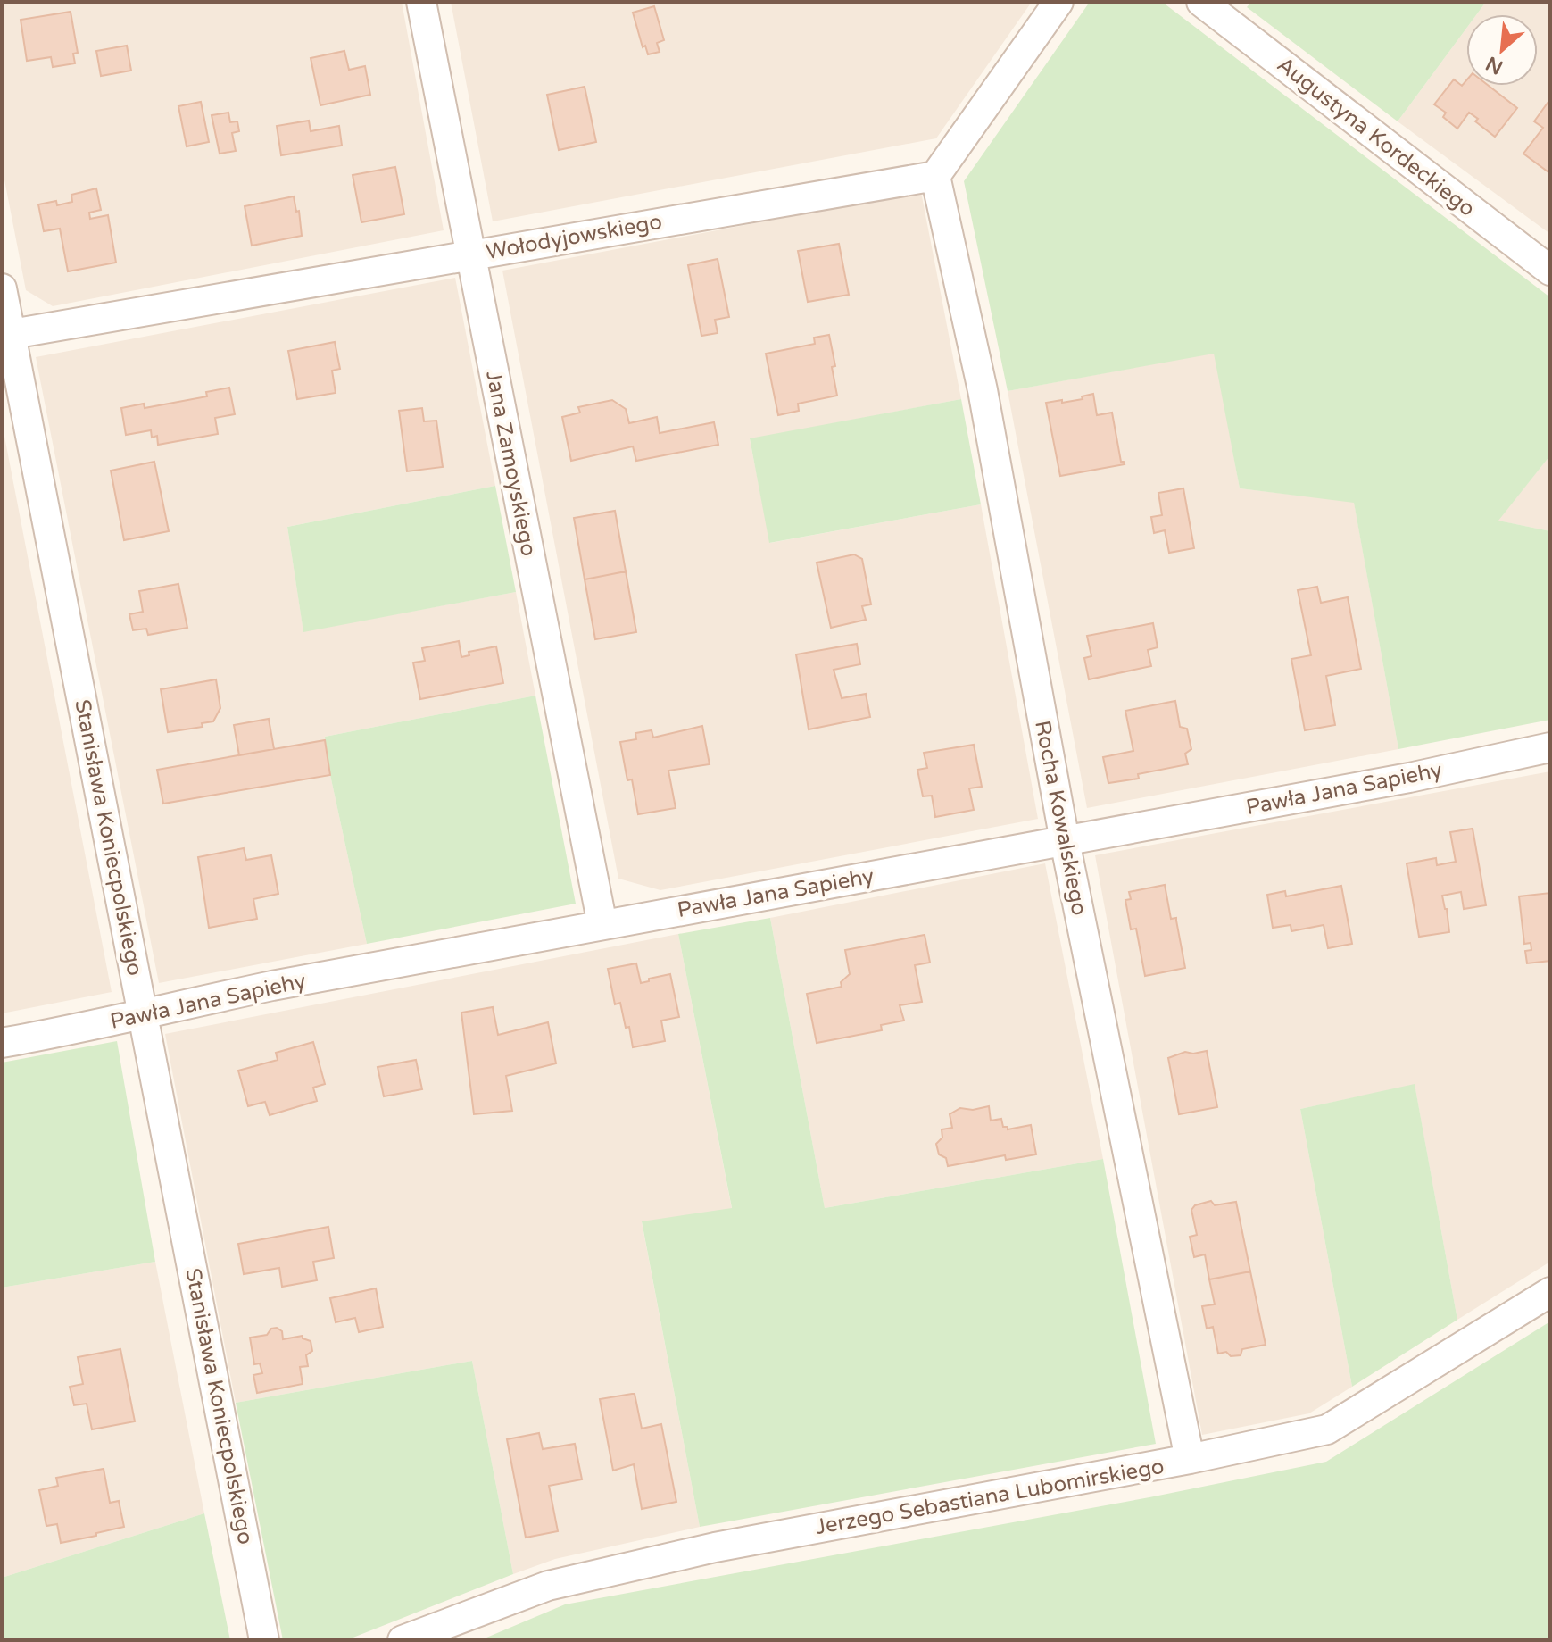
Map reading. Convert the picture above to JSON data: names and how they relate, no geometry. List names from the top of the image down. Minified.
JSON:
{"streets":{"street":["Augustyna Kordeckiego","Wołodyjowskiego","Jana Zamoyskiego","Pawła Jana Sapiehy","Rocha Kowalskiego","Stanisława Koniecpolskiego","Jerzego Sebastiana Lubomirskiego"]},"crossings":[["Wołodyjowskiego","Jana Zamoyskiego"],["Wołodyjowskiego","Rocha Kowalskiego"],["Wołodyjowskiego","Stanisława Koniecpolskiego"],["Jana Zamoyskiego","Pawła Jana Sapiehy"],["Pawła Jana Sapiehy","Rocha Kowalskiego"],["Pawła Jana Sapiehy","Stanisława Koniecpolskiego"],["Rocha Kowalskiego","Jerzego Sebastiana Lubomirskiego"]],"north":"bottom left"}
